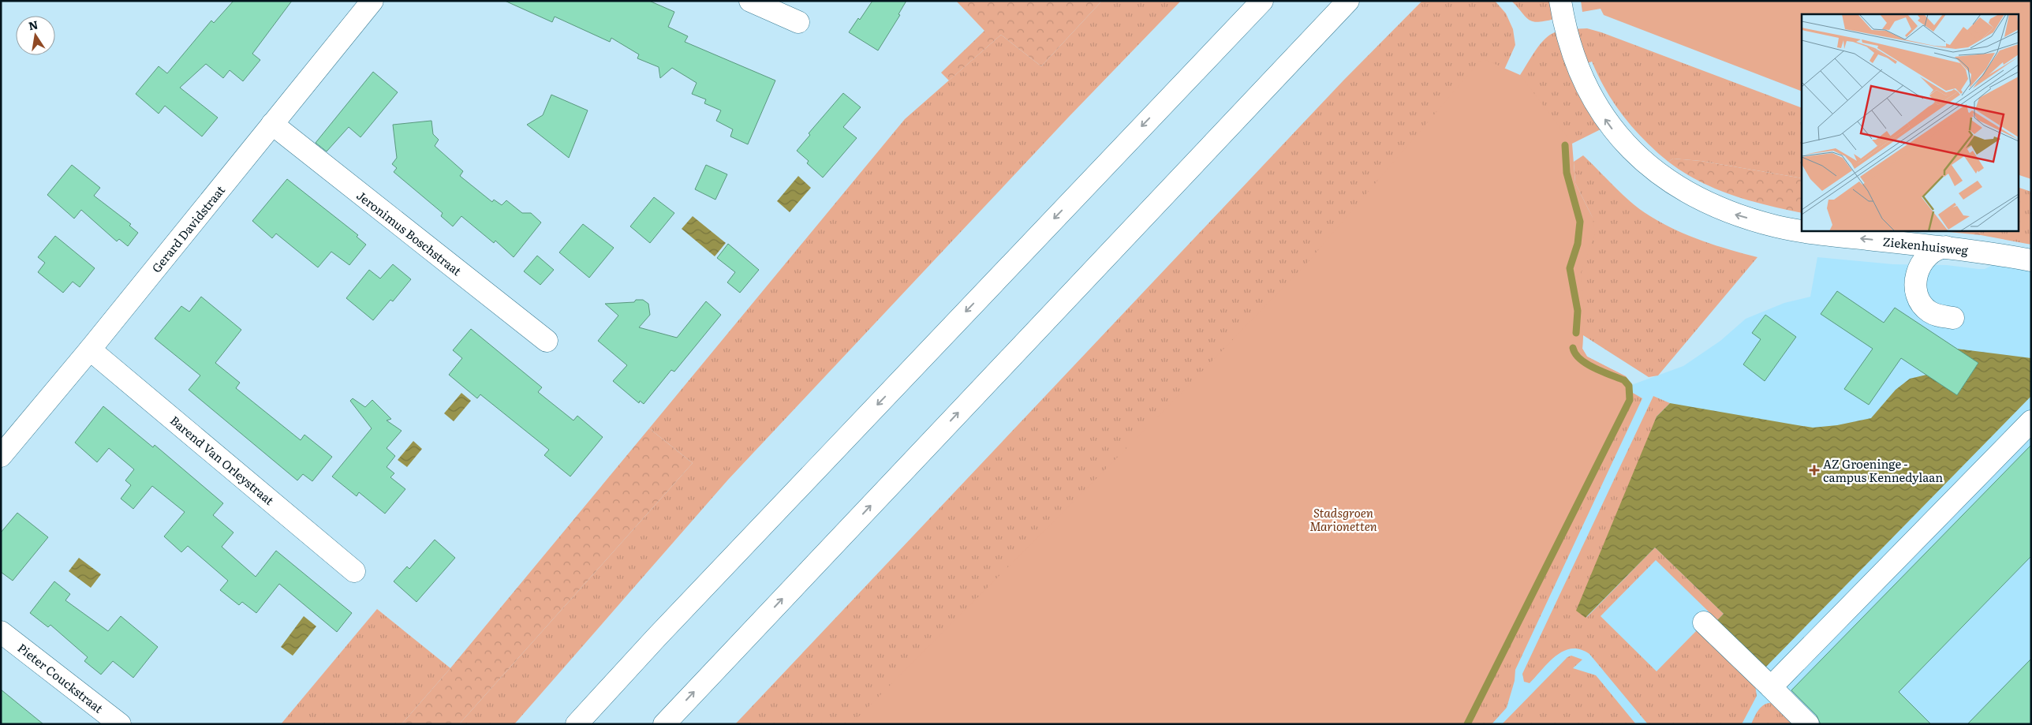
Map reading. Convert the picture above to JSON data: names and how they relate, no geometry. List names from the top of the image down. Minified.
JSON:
{"streets":{"main road":["Gerard Davidstraat","Jeronimus Boschstraat","Ziekenhuisweg","Barend Van Orleystraat","Pieter Couckstraat"]},"crossings":[["Gerard Davidstraat","Jeronimus Boschstraat"],["Gerard Davidstraat","Barend Van Orleystraat"]],"one_way":["Ziekenhuisweg"],"parks":["Stadsgroen Marionetten"],"places":{"health":["AZ Groeninge - campus Kennedylaan"]},"north":"top"}
